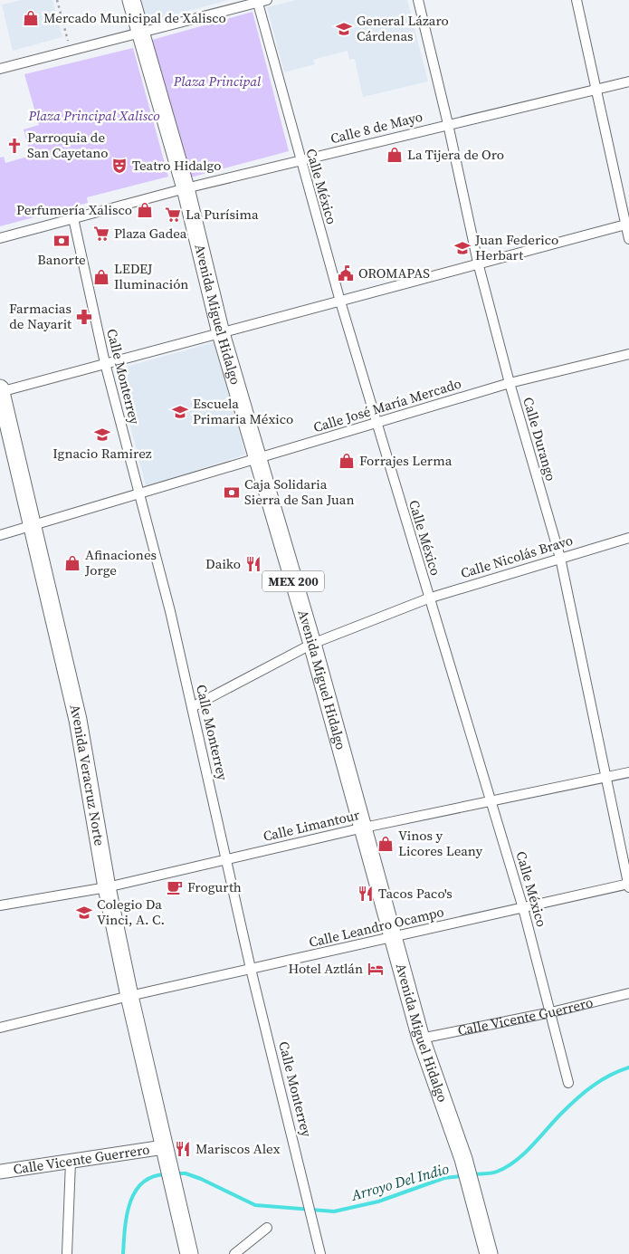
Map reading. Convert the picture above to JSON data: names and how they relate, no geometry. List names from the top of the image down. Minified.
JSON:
{"streets":{"highway":["Avenida Miguel Hidalgo","MEX 200","Avenida Veracruz Norte"],"street":["Calle 8 de Mayo","Calle México","Calle Monterrey","Calle José María Mercado","Calle Durango","Calle Nicolás Bravo","Calle Limantour","Calle Leandro Ocampo","Calle Vicente Guerrero"]},"crossings":[["Calle 8 de Mayo","Calle México"],["Calle 8 de Mayo","Avenida Miguel Hidalgo"],["Calle 8 de Mayo","Calle Monterrey"],["Calle 8 de Mayo","Calle Durango"],["Calle México","Calle José María Mercado"],["Calle México","Calle Nicolás Bravo"],["Calle México","Calle Limantour"],["Calle México","Calle Leandro Ocampo"],["Calle México","Calle Vicente Guerrero"],["Avenida Miguel Hidalgo","Calle José María Mercado"],["Avenida Miguel Hidalgo","Calle Nicolás Bravo"],["Avenida Miguel Hidalgo","Calle Limantour"],["Avenida Miguel Hidalgo","Calle Leandro Ocampo"],["Avenida Miguel Hidalgo","Calle Vicente Guerrero"],["Calle Monterrey","Calle José María Mercado"],["Calle Monterrey","Calle Nicolás Bravo"],["Calle Monterrey","Calle Limantour"],["Calle Monterrey","Calle Leandro Ocampo"],["Calle José María Mercado","Calle Durango"],["Calle José María Mercado","Avenida Veracruz Norte"],["Calle Durango","Calle Nicolás Bravo"],["Calle Durango","Calle Limantour"],["Calle Durango","Calle Leandro Ocampo"],["Avenida Veracruz Norte","Calle Limantour"],["Avenida Veracruz Norte","Calle Leandro Ocampo"],["Avenida Veracruz Norte","Calle Vicente Guerrero"]],"water":["Arroyo Del Indio"],"parks":["Plaza Principal","Plaza Principal Xalisco"],"places":{"shop":["Mercado Municipal de Xalisco","La Tijera de Oro","Perfumería Xalisco","LEDEJ Iluminación","Forrajes Lerma","Afinaciones Jorge","Vinos y Licores Leany"],"school or university":["General Lázaro Cárdenas","Juan Federico Herbart","Escuela Primaria México","Ignacio Ramirez","Colegio Da Vinci, A. C."],"church":["Parroquia de San Cayetano"],"theatre":["Teatro Hidalgo"],"supermarket":["La Purísima","Plaza Gadea"],"bank":["Banorte","Caja Solidaria Sierra de San Juan"],"public building":["OROMAPAS"],"pharmacy":["Farmacias de Nayarit"],"restaurant":["Daiko","Tacos Paco's","Mariscos Alex"],"cafe":["Frogurth"],"hotel":["Hotel Aztlán"]}}
